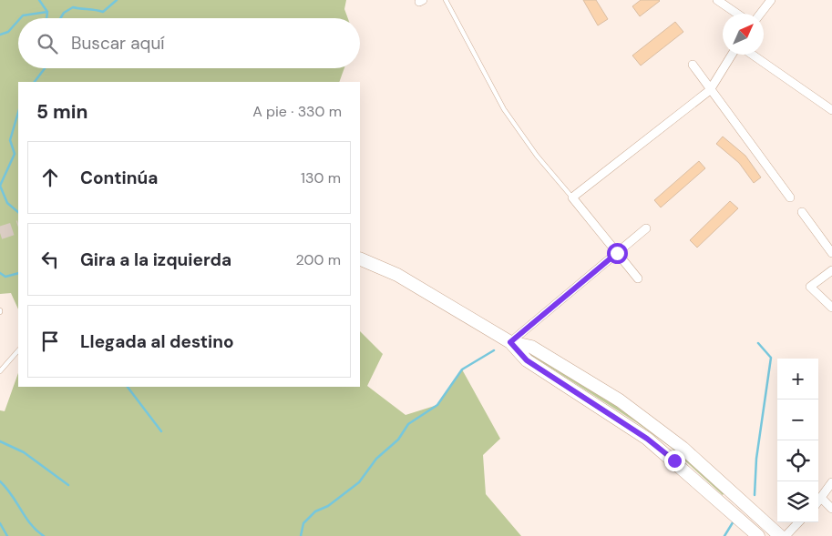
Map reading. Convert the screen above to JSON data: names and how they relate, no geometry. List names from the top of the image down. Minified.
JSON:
{"north":"top right","page":{"search":"Buscar aquí","heading":["5 min","A pie · 330 m"],"list":[["Continúa","130 m"],["Gira a la izquierda","200 m"],"Llegada al destino"],"map_buttons":["+","−"]}}
